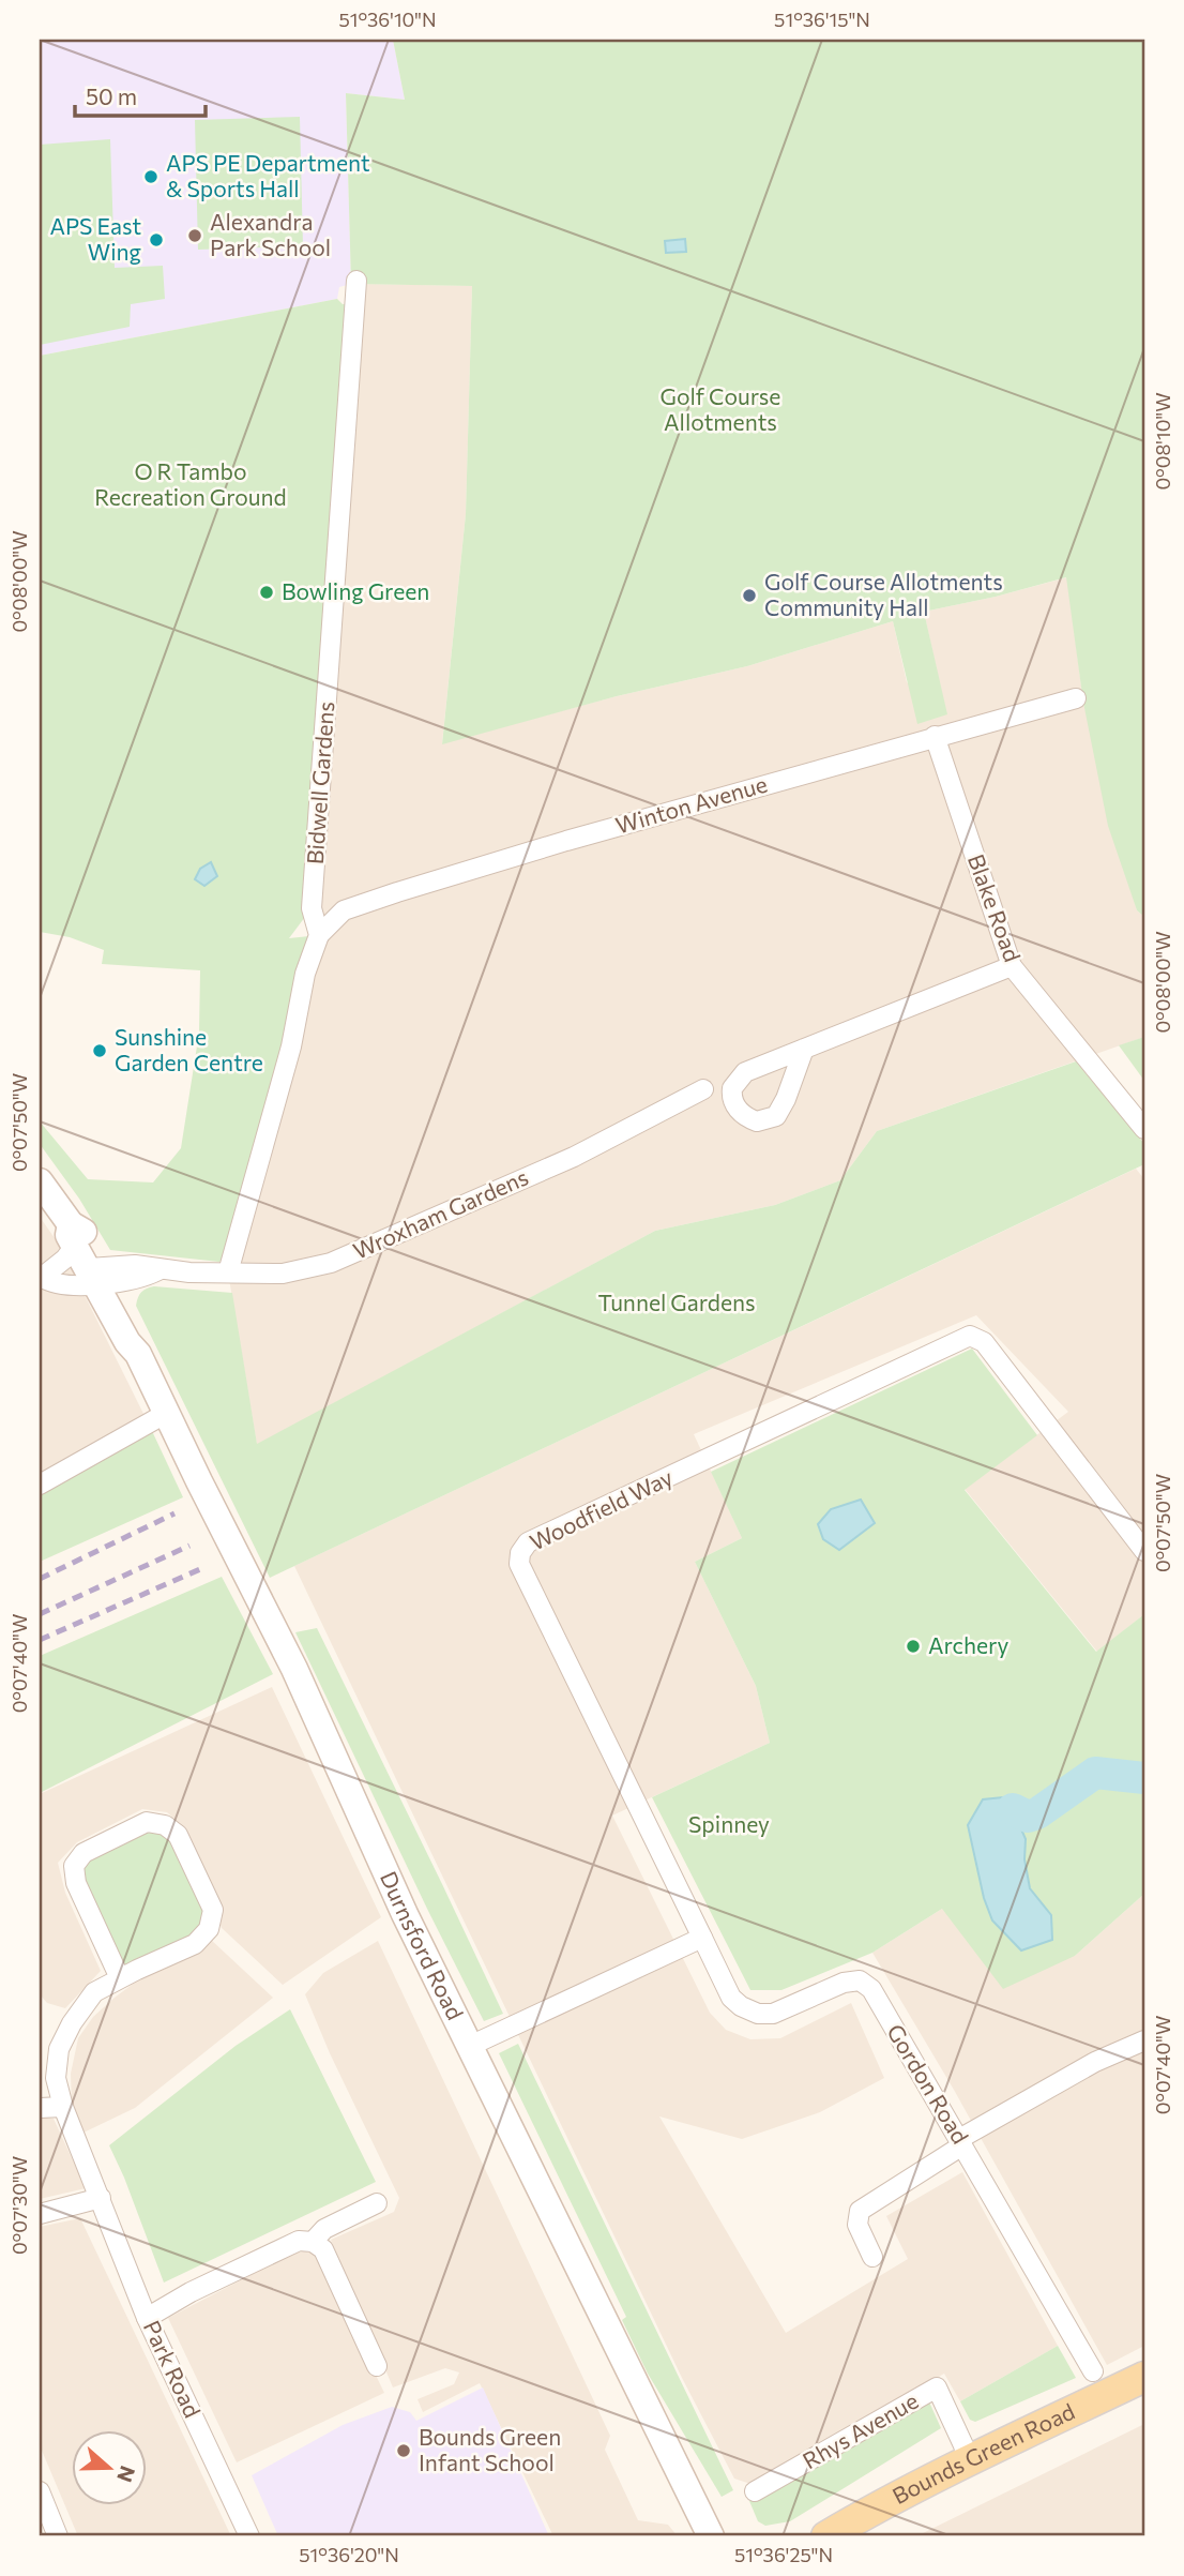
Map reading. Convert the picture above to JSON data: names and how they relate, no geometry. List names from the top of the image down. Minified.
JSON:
{"streets":{"main road":["Durnsford Road","Bounds Green Road"],"street":["Bidwell Gardens","Winton Avenue","Blake Road","Wroxham Gardens","Woodfield Way","Gordon Road","Park Road","Rhys Avenue"]},"crossings":[["Bidwell Gardens","Winton Avenue"],["Winton Avenue","Blake Road"],["Wroxham Gardens","Durnsford Road"],["Woodfield Way","Gordon Road"],["Rhys Avenue","Bounds Green Road"]],"parks":["Golf Course Allotments","O R Tambo Recreation Ground","Tunnel Gardens","Spinney"],"places":["APS PE Department & Sports Hall","Alexandra Park School","APS East Wing","Bowling Green","Golf Course Allotments Community Hall","Sunshine Garden Centre","Archery","Bounds Green Infant School"],"scale_bar":"50 m","north":"right","coordinates":["51°36'10\"N","51°36'15\"N","0°08'10\"W","0°08'00\"W","0°07'50\"W","0°07'40\"W","0°07'30\"W","51°36'20\"N","51°36'25\"N"]}
